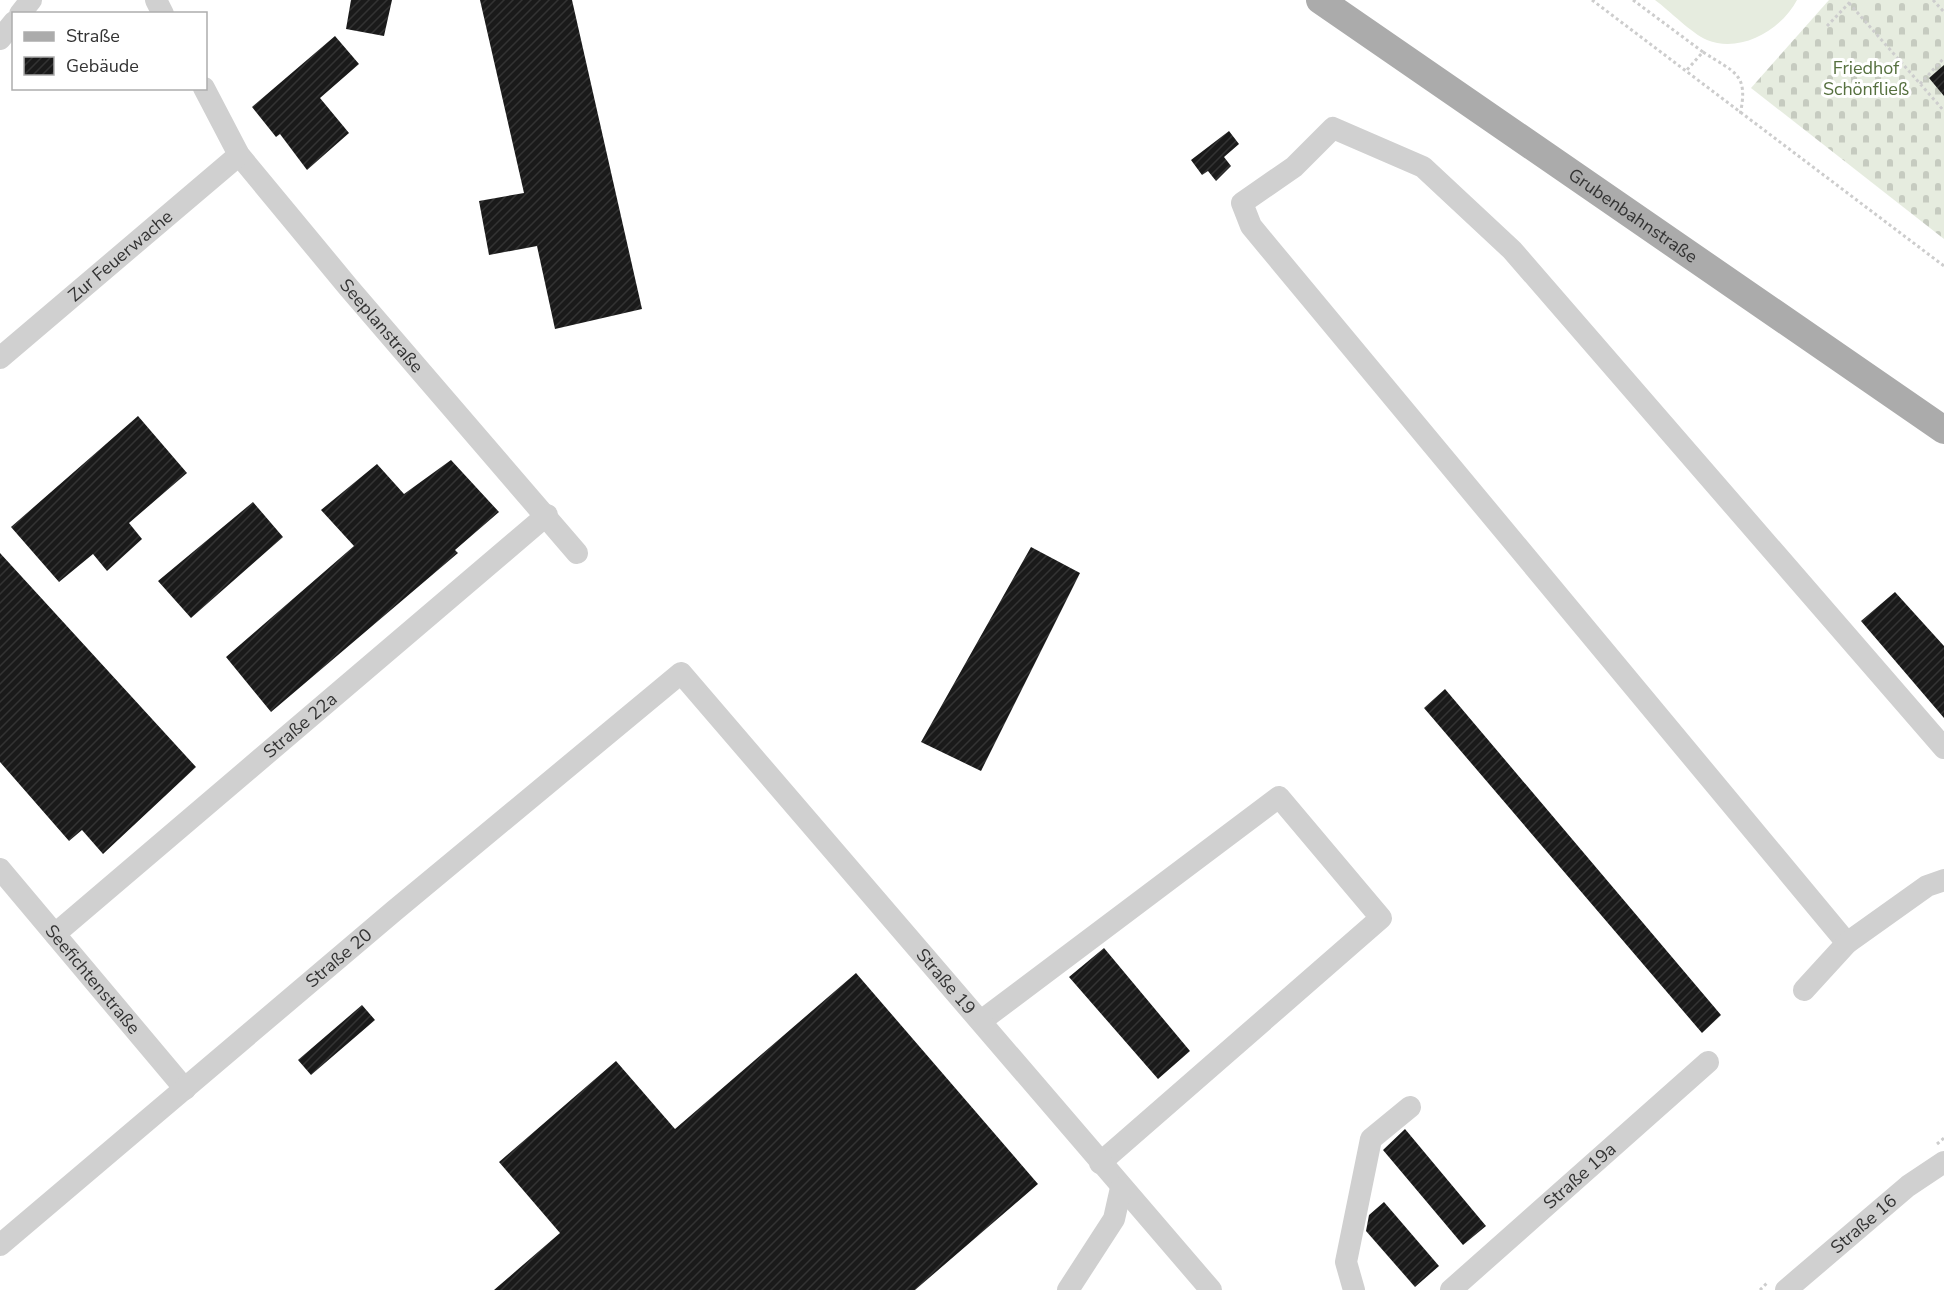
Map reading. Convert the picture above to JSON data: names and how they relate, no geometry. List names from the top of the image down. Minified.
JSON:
{"streets":{"main road":["Grubenbahnstraße"],"street":["Zur Feuerwache","Seeplanstraße","Straße 22a","Straße 20","Seefichtenstraße","Straße 19","Straße 19a","Straße 16"]},"crossings":[["Zur Feuerwache","Seeplanstraße"],["Seeplanstraße","Straße 22a"],["Straße 22a","Seefichtenstraße"],["Straße 20","Seefichtenstraße"],["Straße 20","Straße 19"]],"parks":["Friedhof Schönfließ"],"legend":["Straße","Gebäude"]}
